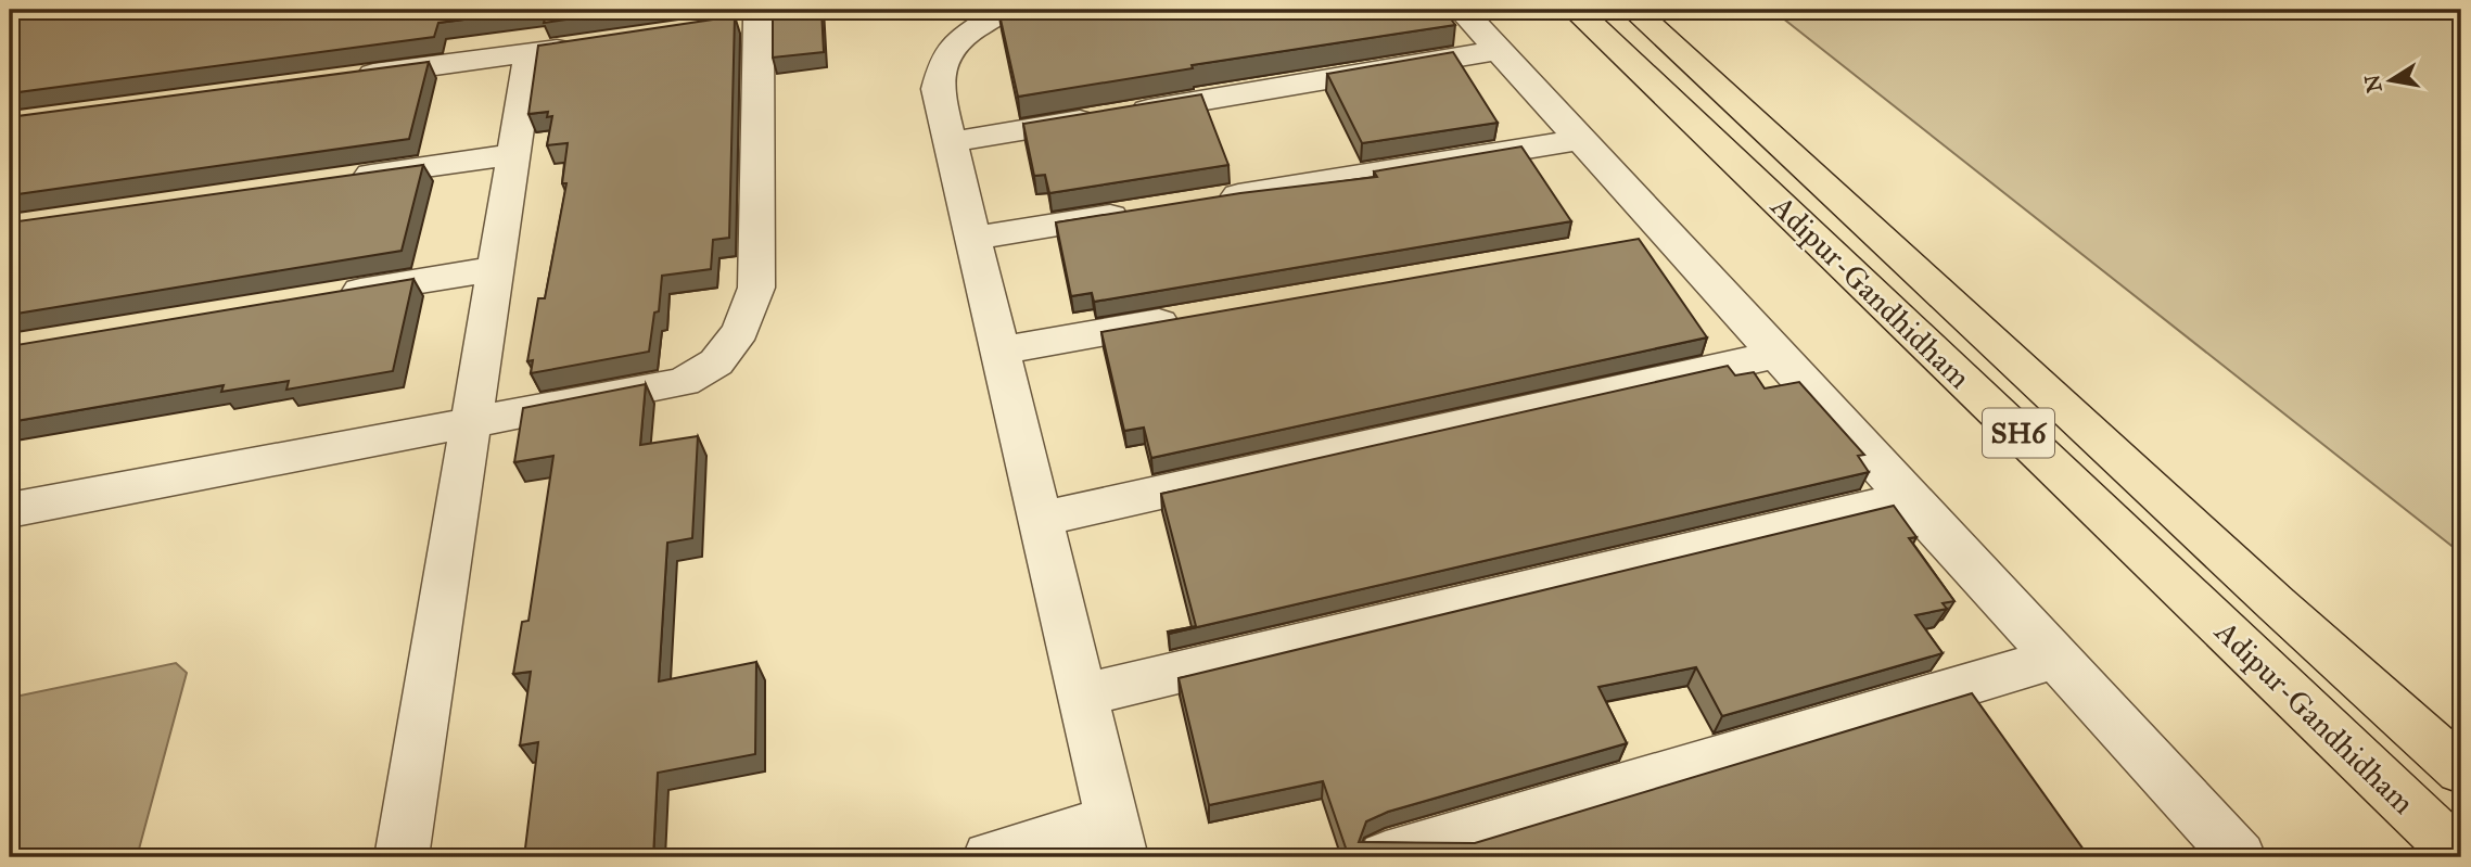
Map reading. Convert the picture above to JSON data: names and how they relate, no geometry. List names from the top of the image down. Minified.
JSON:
{"streets":{"main road":["Adipur-Gandhidham","SH6"]},"north":"left"}
